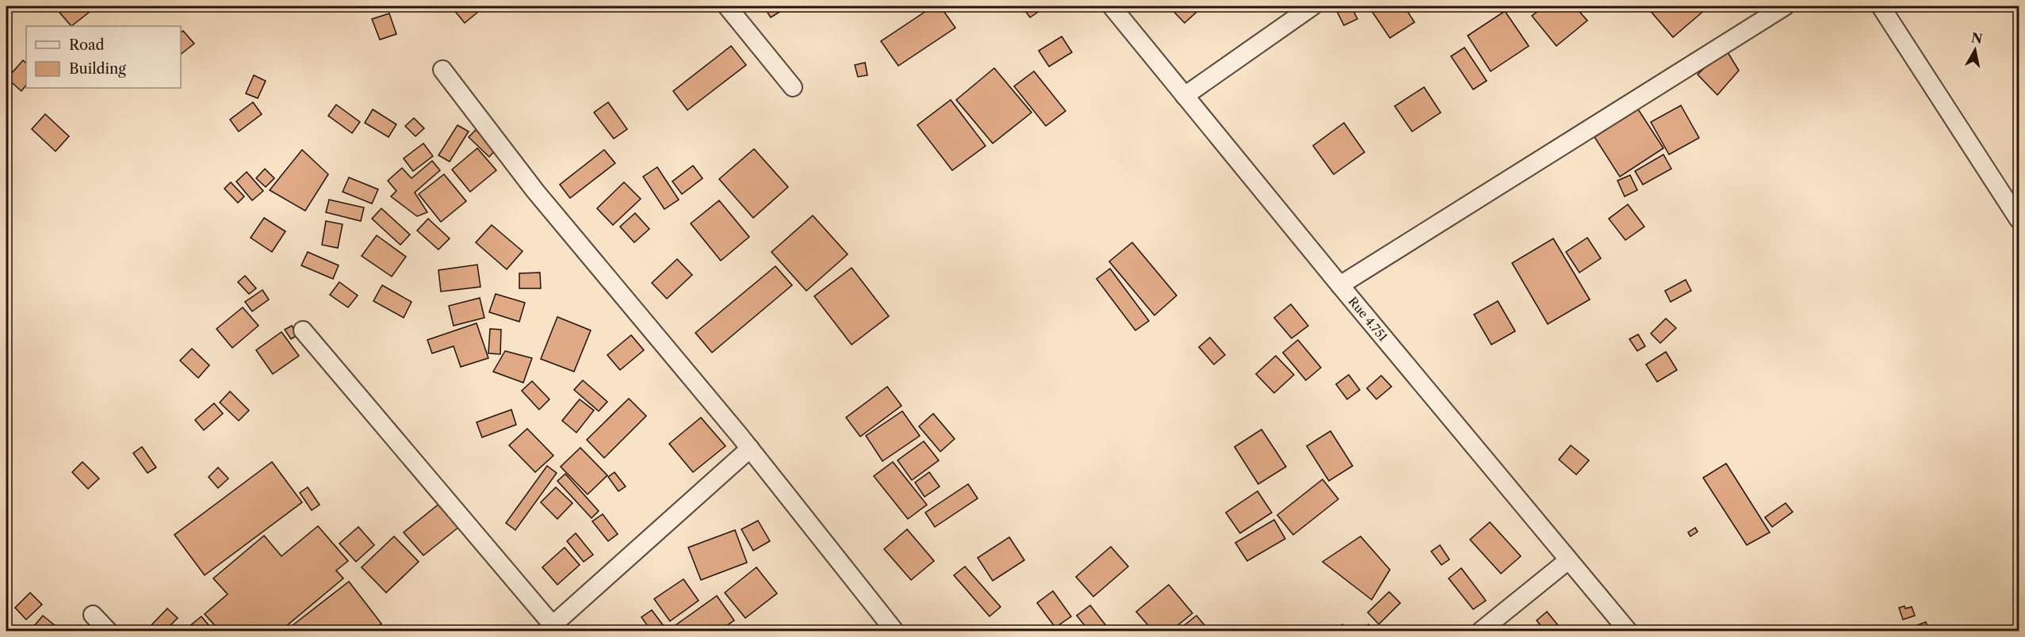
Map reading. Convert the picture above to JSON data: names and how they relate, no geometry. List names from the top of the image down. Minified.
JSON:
{"streets":{"street":["Rue 4.751"]},"legend":["Road","Building"],"north":"top"}
